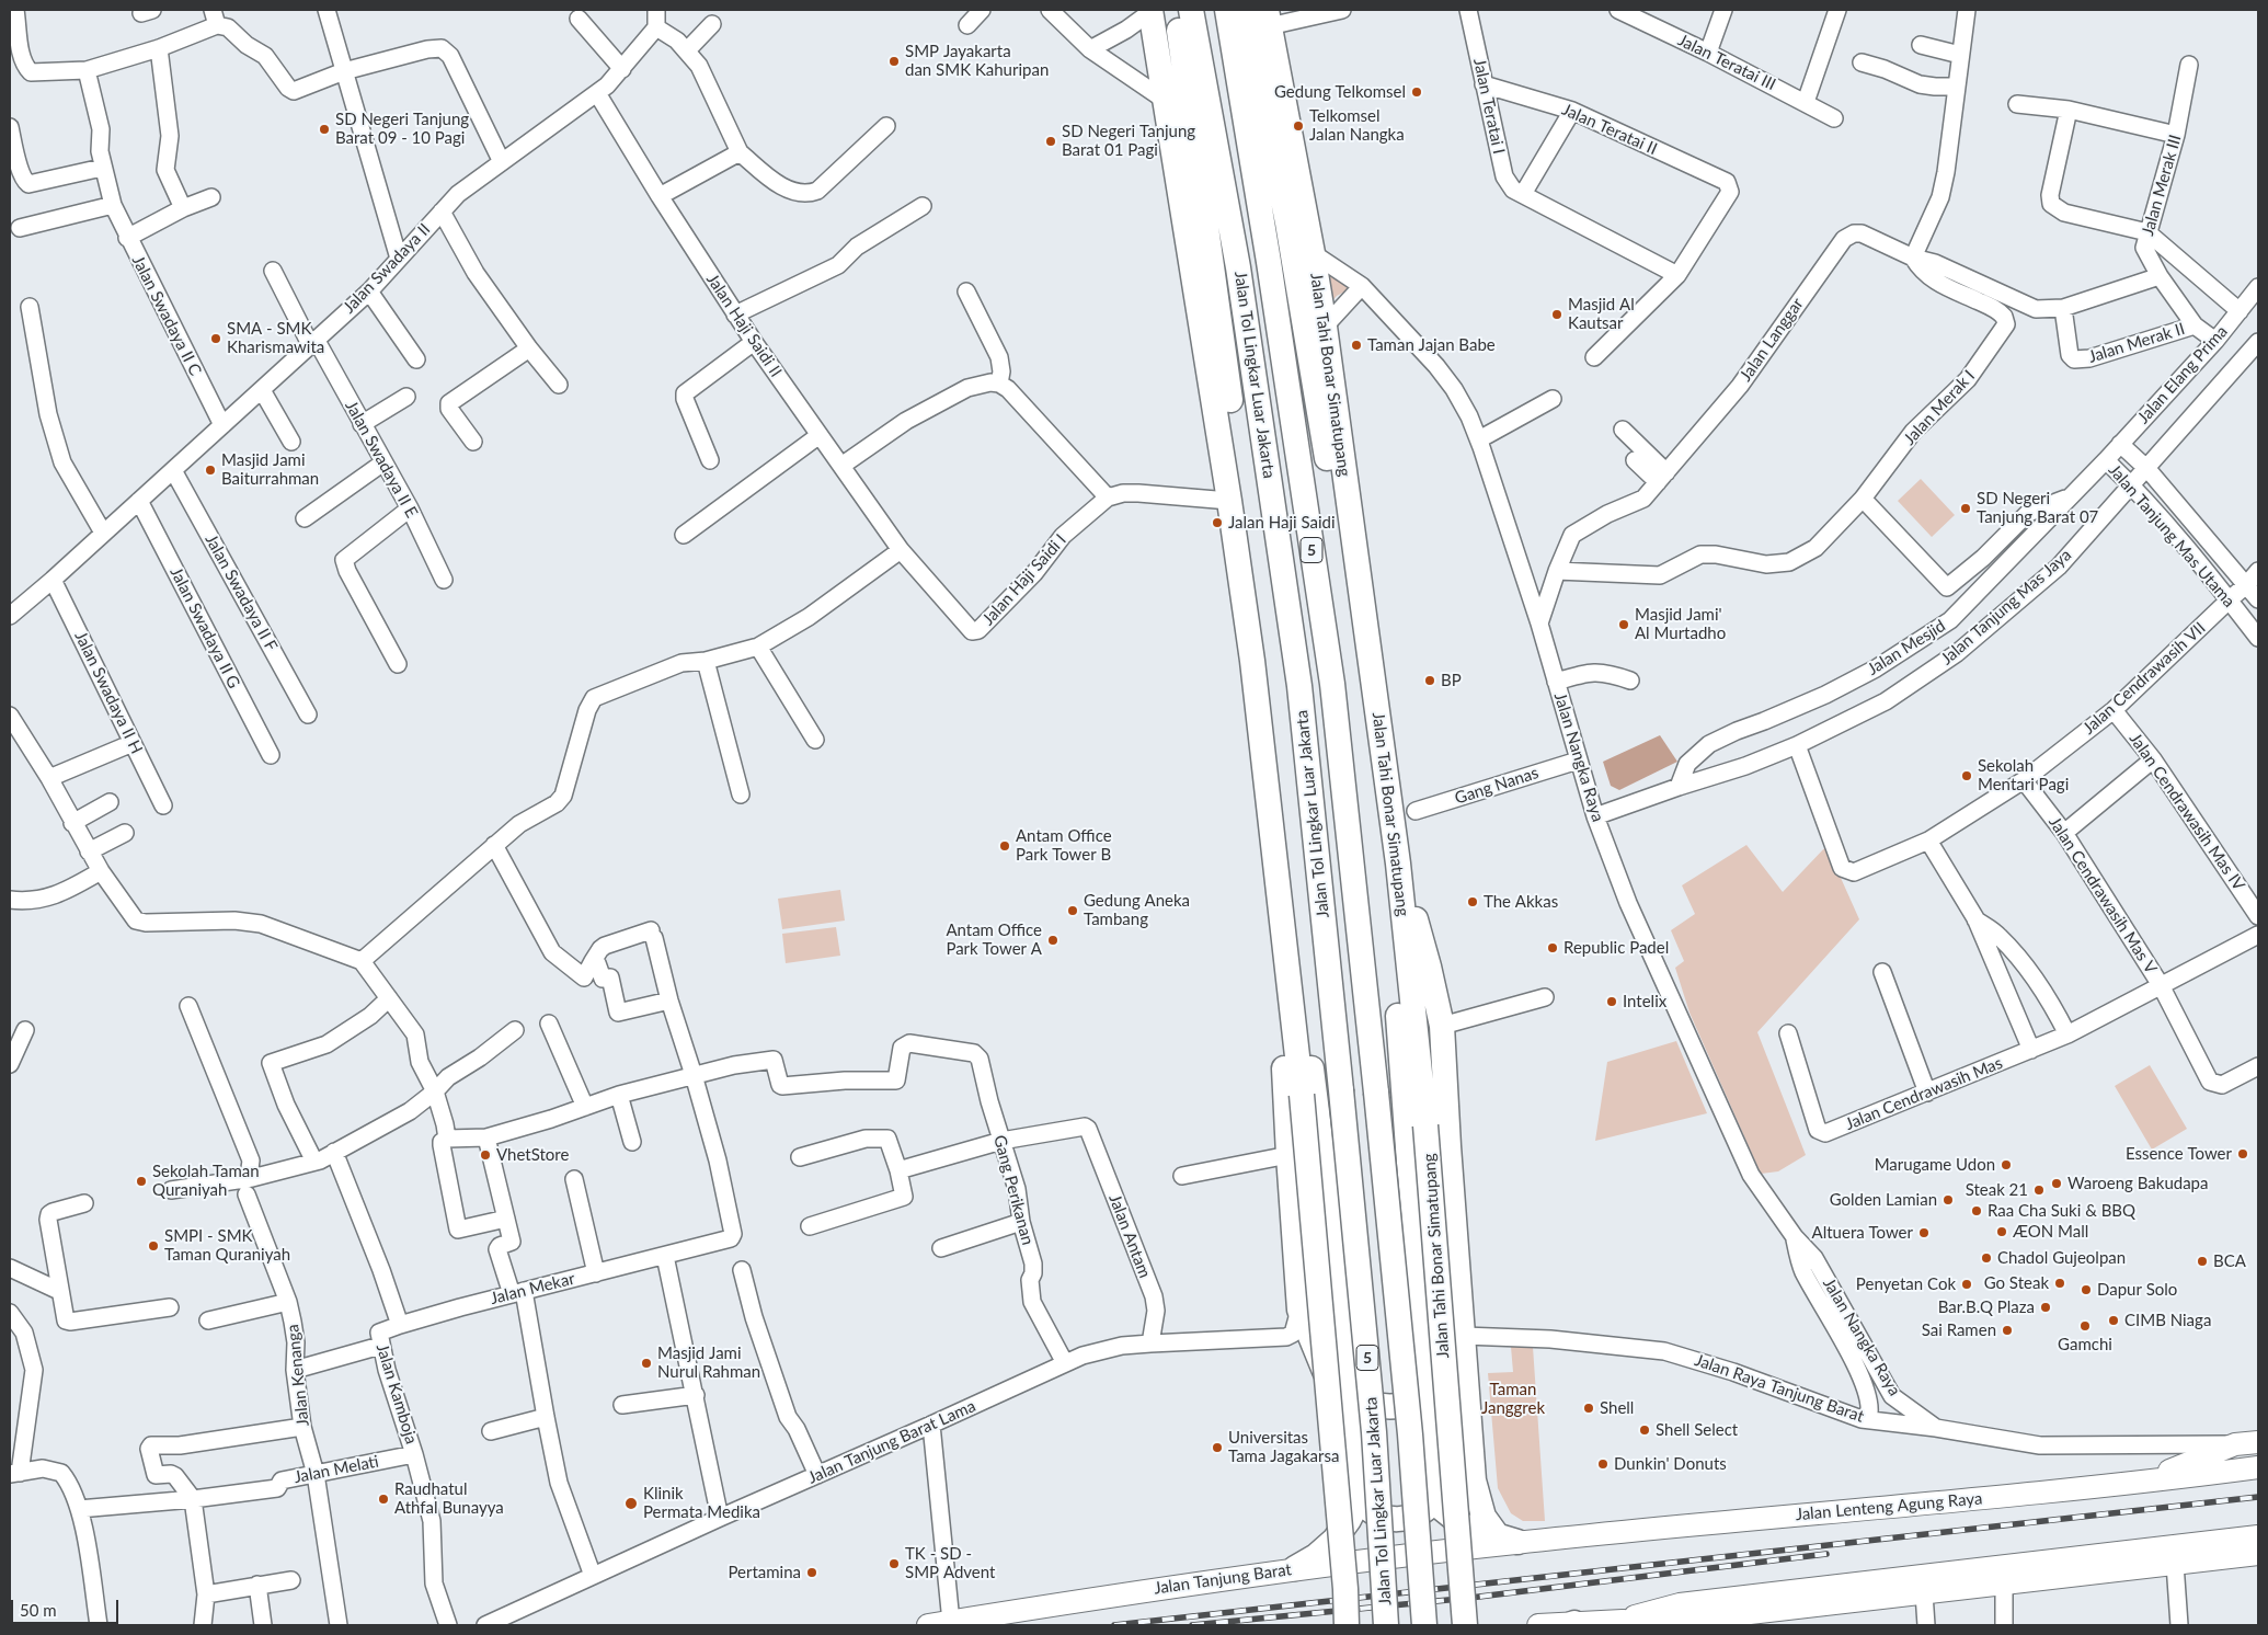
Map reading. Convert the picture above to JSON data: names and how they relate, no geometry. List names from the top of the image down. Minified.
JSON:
{"streets":{"highway":["Jalan Tol Lingkar Luar Jakarta","Jalan Tahi Bonar Simatupang","5"],"main road":["Jalan Raya Tanjung Barat","Jalan Lenteng Agung Raya","Jalan Tanjung Barat"],"street":["Jalan Teratai III","Jalan Teratai I","Jalan Teratai II","Jalan Merak III","Jalan Swadaya II","Jalan Swadaya II C","Jalan Haji Saidi II","Jalan Langgar","Jalan Merak II","Jalan Elang Prima","Jalan Merak I","Jalan Swadaya II E","Jalan Tanjung Mas Utama","Jalan Haji Saidi I","Jalan Swadaya II F","Jalan Tanjung Mas Jaya","Jalan Swadaya II G","Jalan Mesjid","Jalan Cendrawasih VII","Jalan Swadaya II H","Jalan Nangka Raya","Gang Nanas","Jalan Cendrawasih Mas IV","Jalan Cendrawasih Mas V","Jalan Cendrawasih Mas","Gang Perikanan","Jalan Antam","Jalan Mekar","Jalan Kenanga","Jalan Kamboja","Jalan Tanjung Barat Lama","Jalan Melati"]},"crossings":[["Jalan Teratai I","Jalan Teratai II"],["Jalan Merak III","Jalan Merak II"],["Jalan Swadaya II","Jalan Swadaya II C"],["Jalan Swadaya II","Jalan Haji Saidi II"],["Jalan Swadaya II","Jalan Swadaya II E"],["Jalan Swadaya II","Jalan Swadaya II F"],["Jalan Swadaya II","Jalan Swadaya II G"],["Jalan Swadaya II","Jalan Swadaya II H"],["Jalan Haji Saidi II","Jalan Haji Saidi I"],["Jalan Langgar","Jalan Merak I"],["Jalan Langgar","Jalan Nangka Raya"],["Jalan Merak II","Jalan Elang Prima"],["Jalan Tahi Bonar Simatupang","Jalan Nangka Raya"],["Jalan Elang Prima","Jalan Tanjung Mas Utama"],["Jalan Elang Prima","Jalan Mesjid"],["Jalan Tanjung Mas Utama","Jalan Tanjung Mas Jaya"],["Jalan Tanjung Mas Utama","Jalan Mesjid"],["Jalan Tanjung Mas Utama","Jalan Cendrawasih VII"],["Jalan Tanjung Mas Jaya","Jalan Mesjid"],["Jalan Tanjung Mas Jaya","Jalan Cendrawasih VII"],["Jalan Tanjung Mas Jaya","Jalan Nangka Raya"],["Jalan Cendrawasih VII","Jalan Cendrawasih Mas IV"],["Jalan Cendrawasih VII","Jalan Cendrawasih Mas V"],["Jalan Nangka Raya","Gang Nanas"],["Jalan Nangka Raya","Jalan Raya Tanjung Barat"],["Jalan Cendrawasih Mas V","Jalan Cendrawasih Mas"],["Gang Perikanan","Jalan Antam"],["Gang Perikanan","Jalan Mekar"],["Gang Perikanan","Jalan Tanjung Barat Lama"],["Jalan Antam","Jalan Tanjung Barat Lama"],["Jalan Mekar","Jalan Kamboja"],["Jalan Kenanga","Jalan Melati"],["Jalan Kamboja","Jalan Melati"],["Jalan Lenteng Agung Raya","Jalan Tanjung Barat"]],"parks":["Taman Janggrek"],"places":["SMP Jayakarta dan SMK Kahuripan","Gedung Telkomsel","Telkomsel Jalan Nangka","SD Negeri Tanjung Barat 09 - 10 Pagi","SD Negeri Tanjung Barat 01 Pagi","Masjid Al Kautsar","SMA - SMK Kharismawita","Taman Jajan Babe","Masjid Jami Baiturrahman","SD Negeri Tanjung Barat 07","Jalan Haji Saidi","Masjid Jami' Al Murtadho","BP","Sekolah Mentari Pagi","Antam Office Park Tower B","The Akkas","Gedung Aneka Tambang","Antam Office Park Tower A","Republic Padel","Intelix","Essence Tower","VhetStore","Marugame Udon","Sekolah Taman Quraniyah","Waroeng Bakudapa","Steak 21","Golden Lamian","Raa Cha Suki & BBQ","ÆON Mall","Altuera Tower","SMPI - SMK Taman Quraniyah","Chadol Gujeolpan","BCA","Go Steak","Penyetan Cok","Dapur Solo","Bar.B.Q Plaza","CIMB Niaga","Gamchi","Sai Ramen","Masjid Jami Nurul Rahman","Shell","Shell Select","Universitas Tama Jagakarsa","Dunkin' Donuts","Raudhatul Athfal Bunayya","Klinik Permata Medika","TK - SD - SMP Advent","Pertamina"],"scale_bar":"50 m"}
